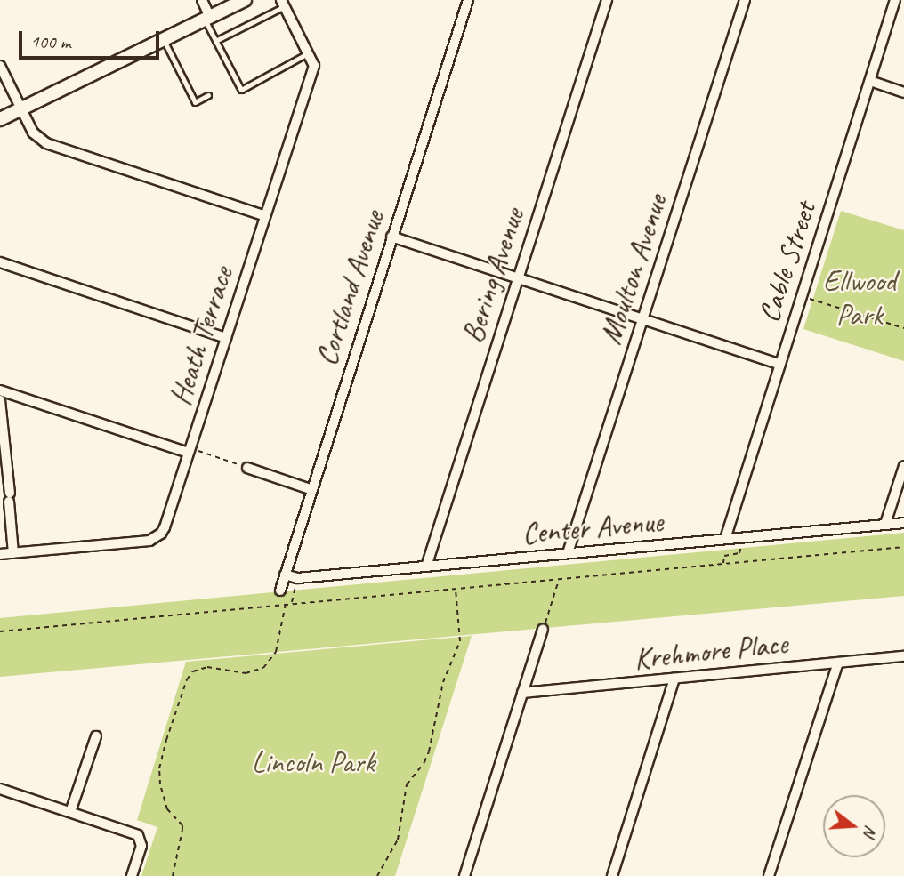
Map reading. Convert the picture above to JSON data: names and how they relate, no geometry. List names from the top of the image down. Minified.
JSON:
{"streets":{"street":["Cable Street","Moulton Avenue","Bering Avenue","Cortland Avenue","Heath Terrace","Center Avenue","Krehmore Place"]},"crossings":[["Cable Street","Center Avenue"],["Moulton Avenue","Center Avenue"],["Bering Avenue","Center Avenue"],["Cortland Avenue","Center Avenue"]],"parks":["Ellwood Park","Lincoln Park"],"scale_bar":"100 m","north":"right"}
